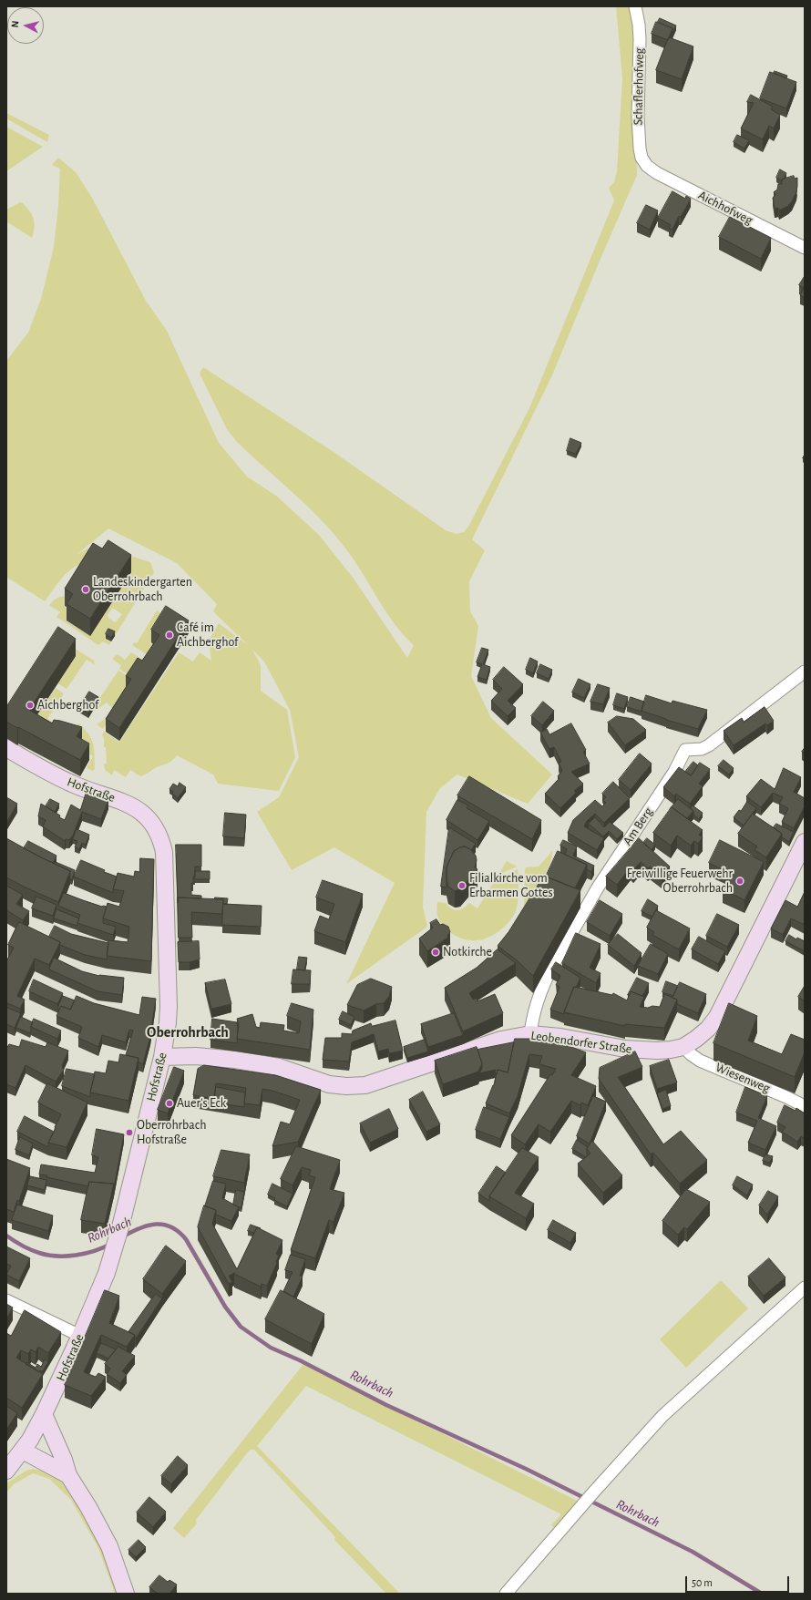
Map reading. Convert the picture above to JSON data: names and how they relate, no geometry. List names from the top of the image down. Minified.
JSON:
{"streets":{"main road":["Hofstraße","Leobendorfer Straße"],"street":["Schaflerhofweg","Aichhofweg","Am Berg","Wiesenweg"]},"crossings":[["Schaflerhofweg","Aichhofweg"],["Hofstraße","Leobendorfer Straße"],["Am Berg","Leobendorfer Straße"],["Leobendorfer Straße","Wiesenweg"]],"districts":["Oberrohrbach"],"water":["Rohrbach"],"places":["Landeskindergarten Oberrohrbach","Café im Aichberghof","Aichberghof","Freiwillige Feuerwehr Oberrohrbach","Filialkirche vom Erbarmen Gottes","Notkirche","Auer's Eck","Oberrohrbach Hofstraße"],"scale_bar":"50 m","north":"left"}
